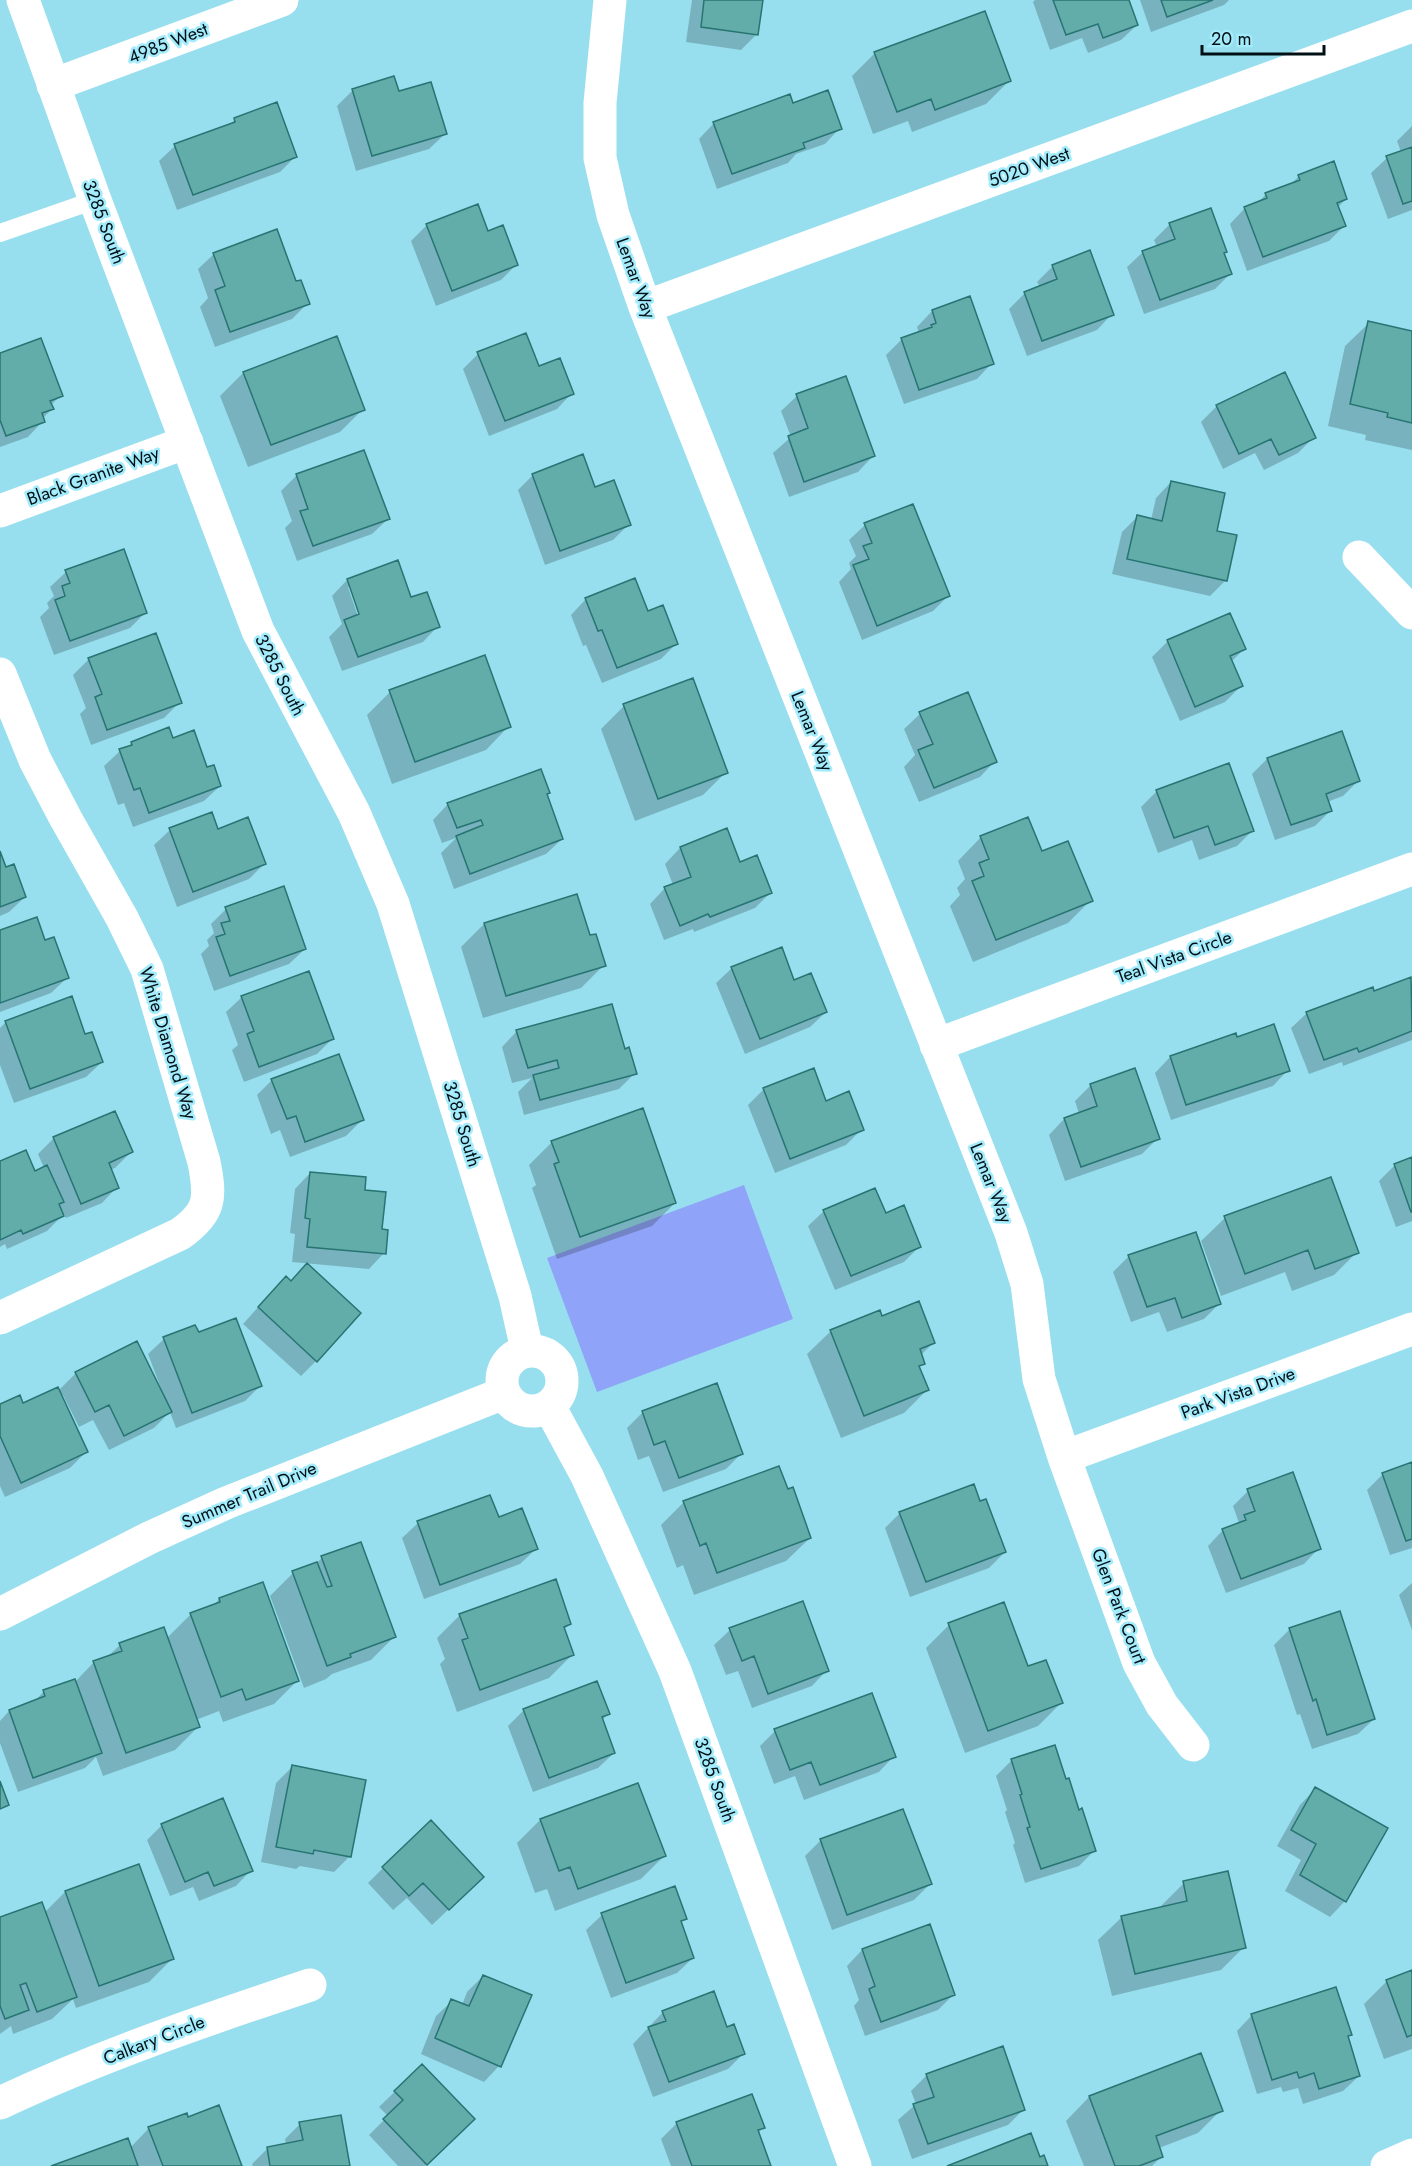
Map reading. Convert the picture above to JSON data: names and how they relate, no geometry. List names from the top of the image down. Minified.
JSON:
{"streets":{"street":["4985 West","5020 West","3285 South","Lemar Way","Black Granite Way","Teal Vista Circle","White Diamond Way","Park Vista Drive","Summer Trail Drive","Glen Park Court","Calkary Circle"]},"crossings":[["4985 West","3285 South"],["5020 West","Lemar Way"],["3285 South","Black Granite Way"],["3285 South","Summer Trail Drive"],["Lemar Way","Teal Vista Circle"],["Lemar Way","Park Vista Drive"],["Lemar Way","Glen Park Court"],["Park Vista Drive","Glen Park Court"]],"scale_bar":"20 m"}
